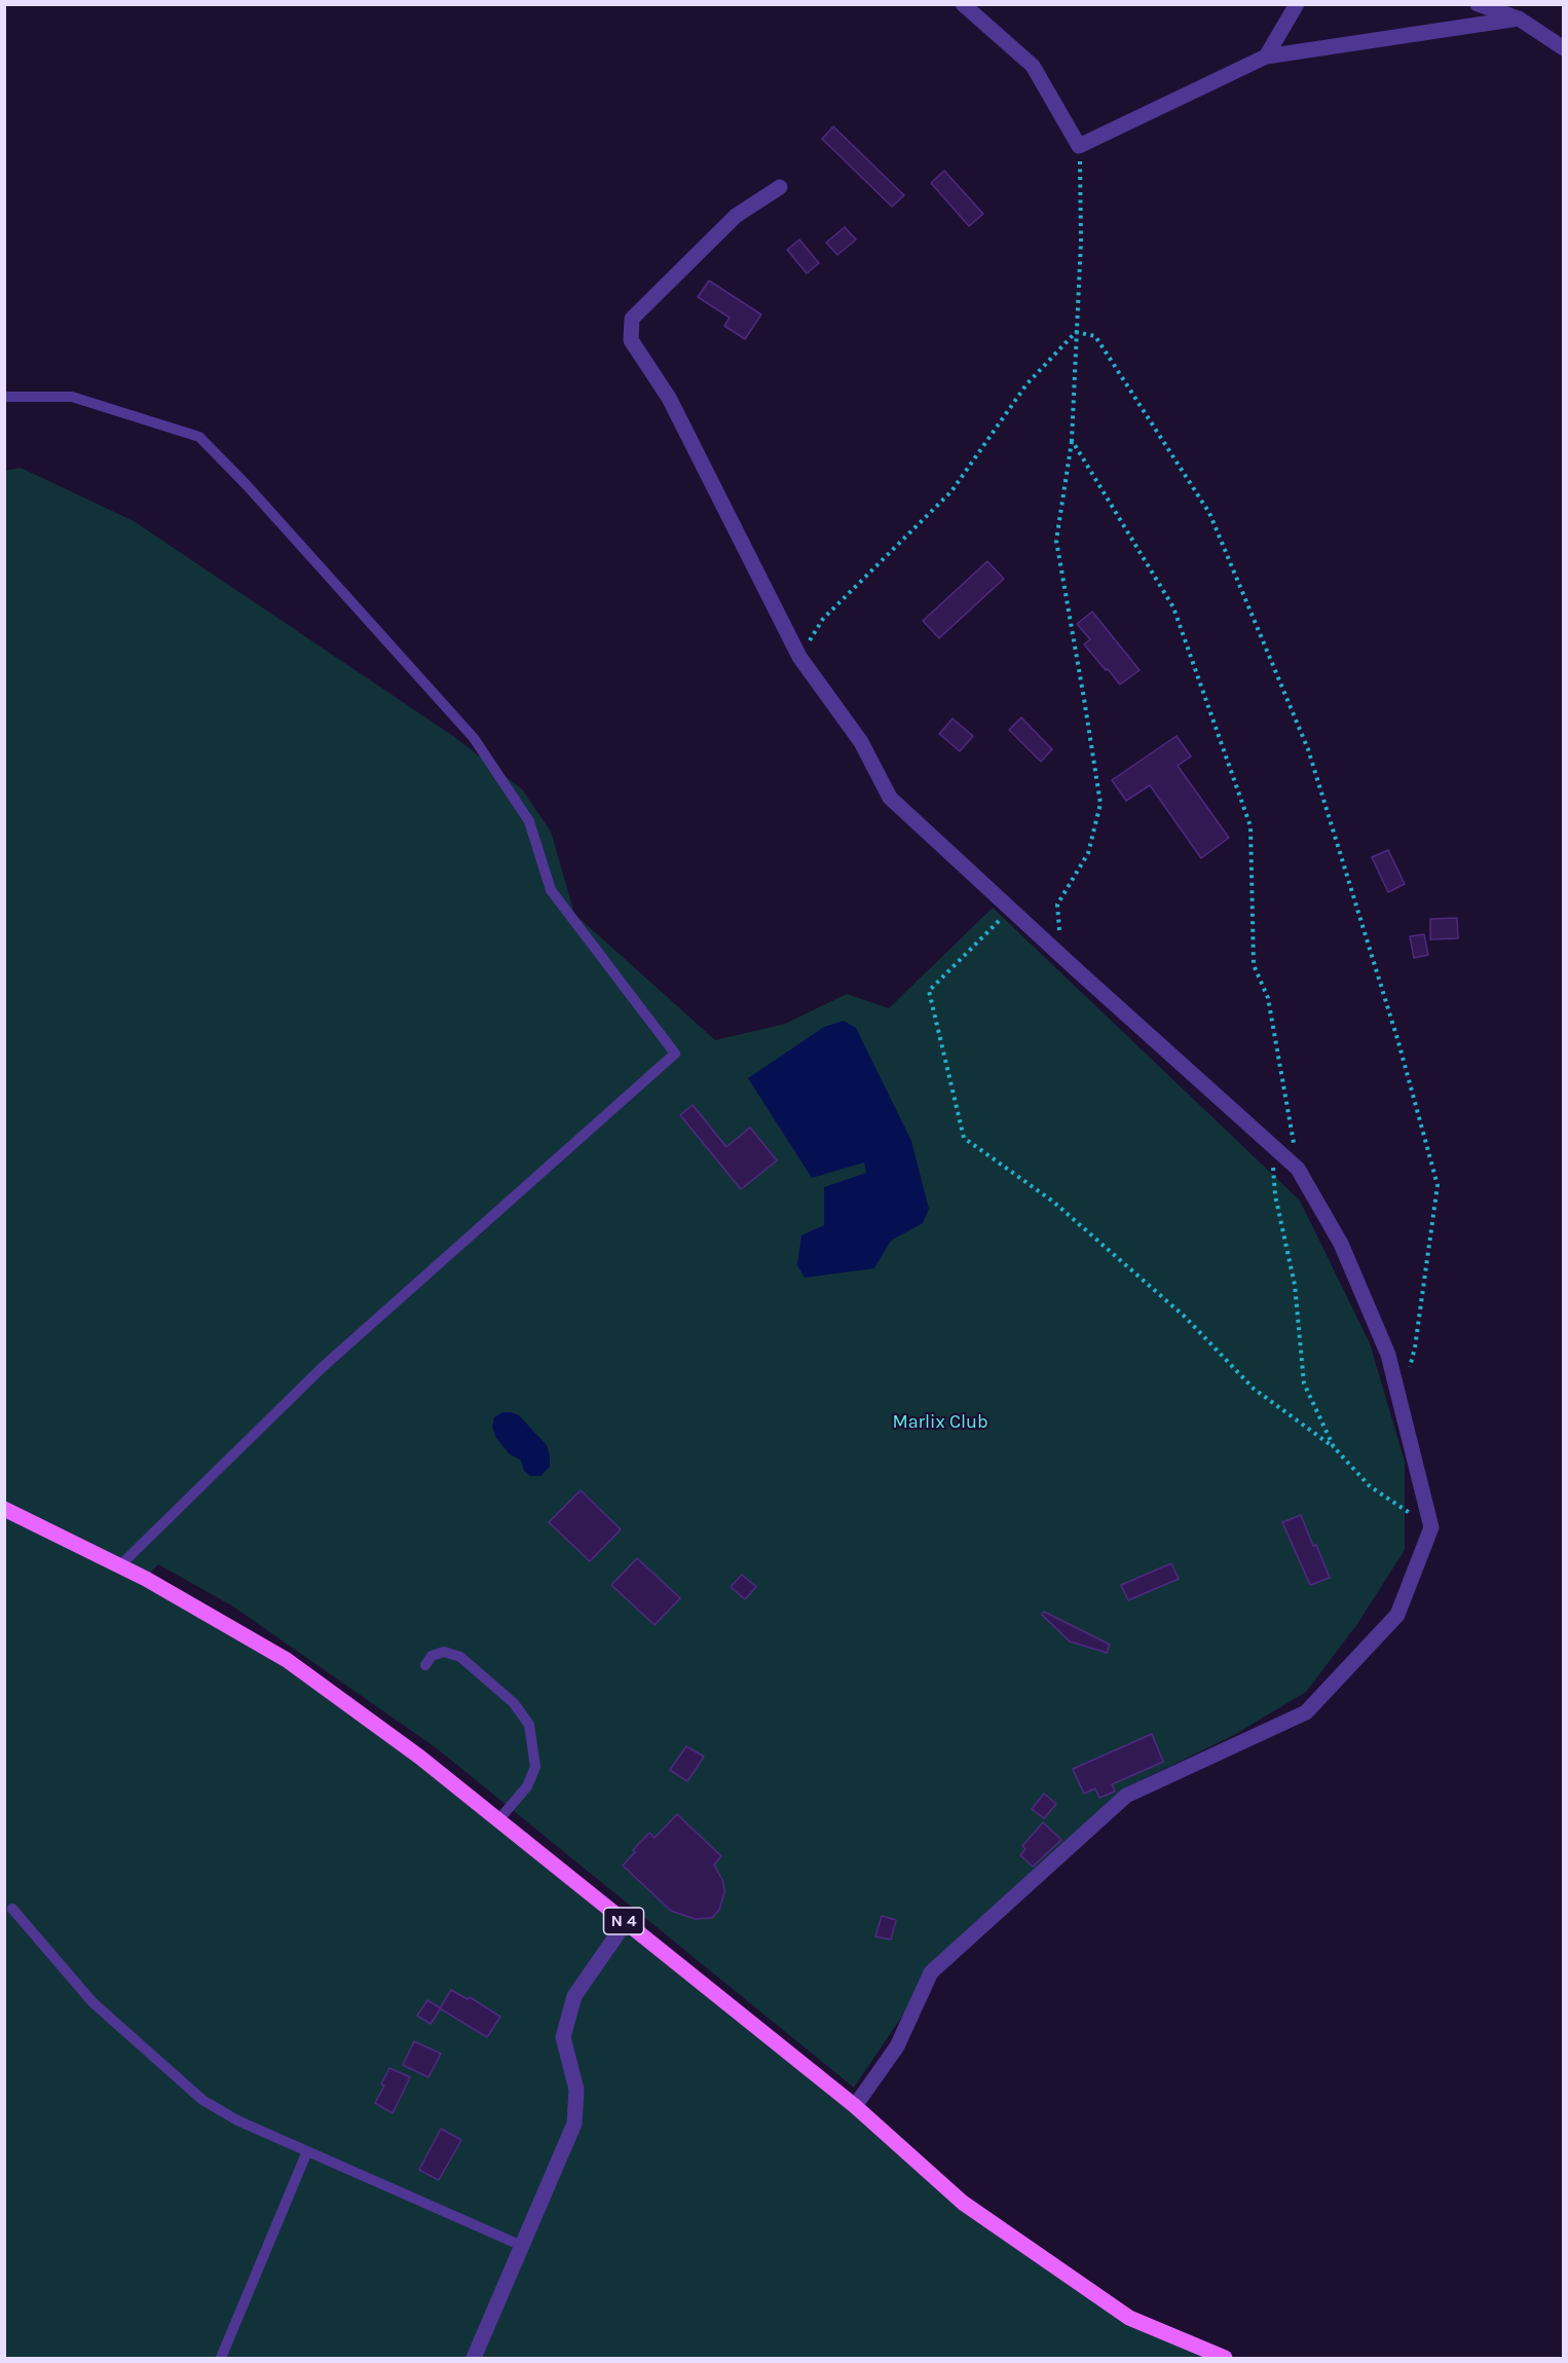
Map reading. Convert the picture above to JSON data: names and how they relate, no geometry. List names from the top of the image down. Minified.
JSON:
{"streets":{"main road":["N 4"]},"parks":["Marlix Club"]}
